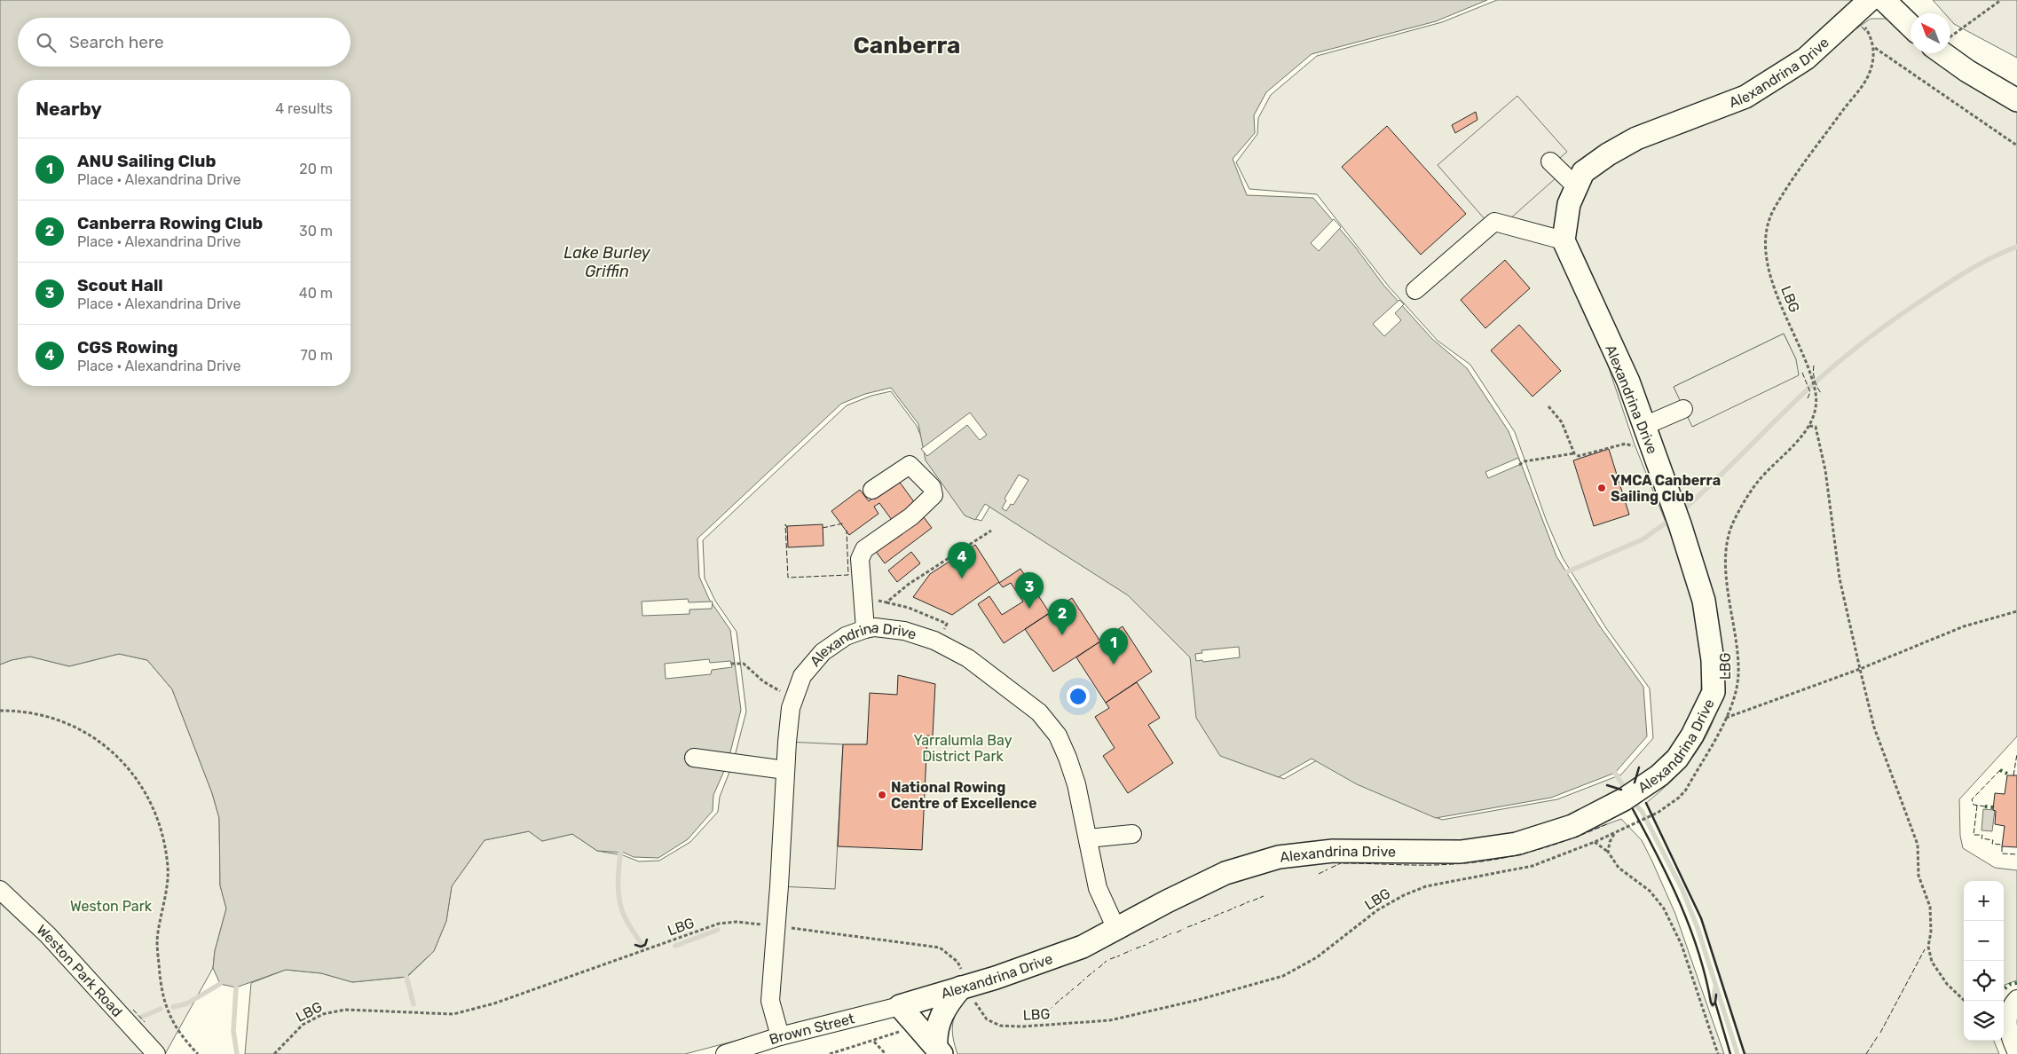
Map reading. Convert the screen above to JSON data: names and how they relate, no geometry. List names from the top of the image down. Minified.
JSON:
{"streets":{"main road":["Alexandrina Drive"],"street":["Weston Park Road","Brown Street"],"path":["LBG"]},"crossings":[["Alexandrina Drive","LBG"],["Alexandrina Drive","Brown Street"]],"districts":["Canberra"],"water":["Lake Burley Griffin"],"parks":["Yarralumla Bay District Park","Weston Park"],"places":["YMCA Canberra Sailing Club","National Rowing Centre of Excellence"],"north":"top left","page":{"search":"Search here","heading":["Nearby","4 results"],"list":[{"mark":"1","name":"ANU Sailing Club","note":"Place · Alexandrina Drive","value":"20 m"},{"mark":"2","name":"Canberra Rowing Club","note":"Place · Alexandrina Drive","value":"30 m"},{"mark":"3","name":"Scout Hall","note":"Place · Alexandrina Drive","value":"40 m"},{"mark":"4","name":"CGS Rowing","note":"Place · Alexandrina Drive","value":"70 m"}],"pins":["4","3","2","1"],"map_buttons":["+","−"]}}
